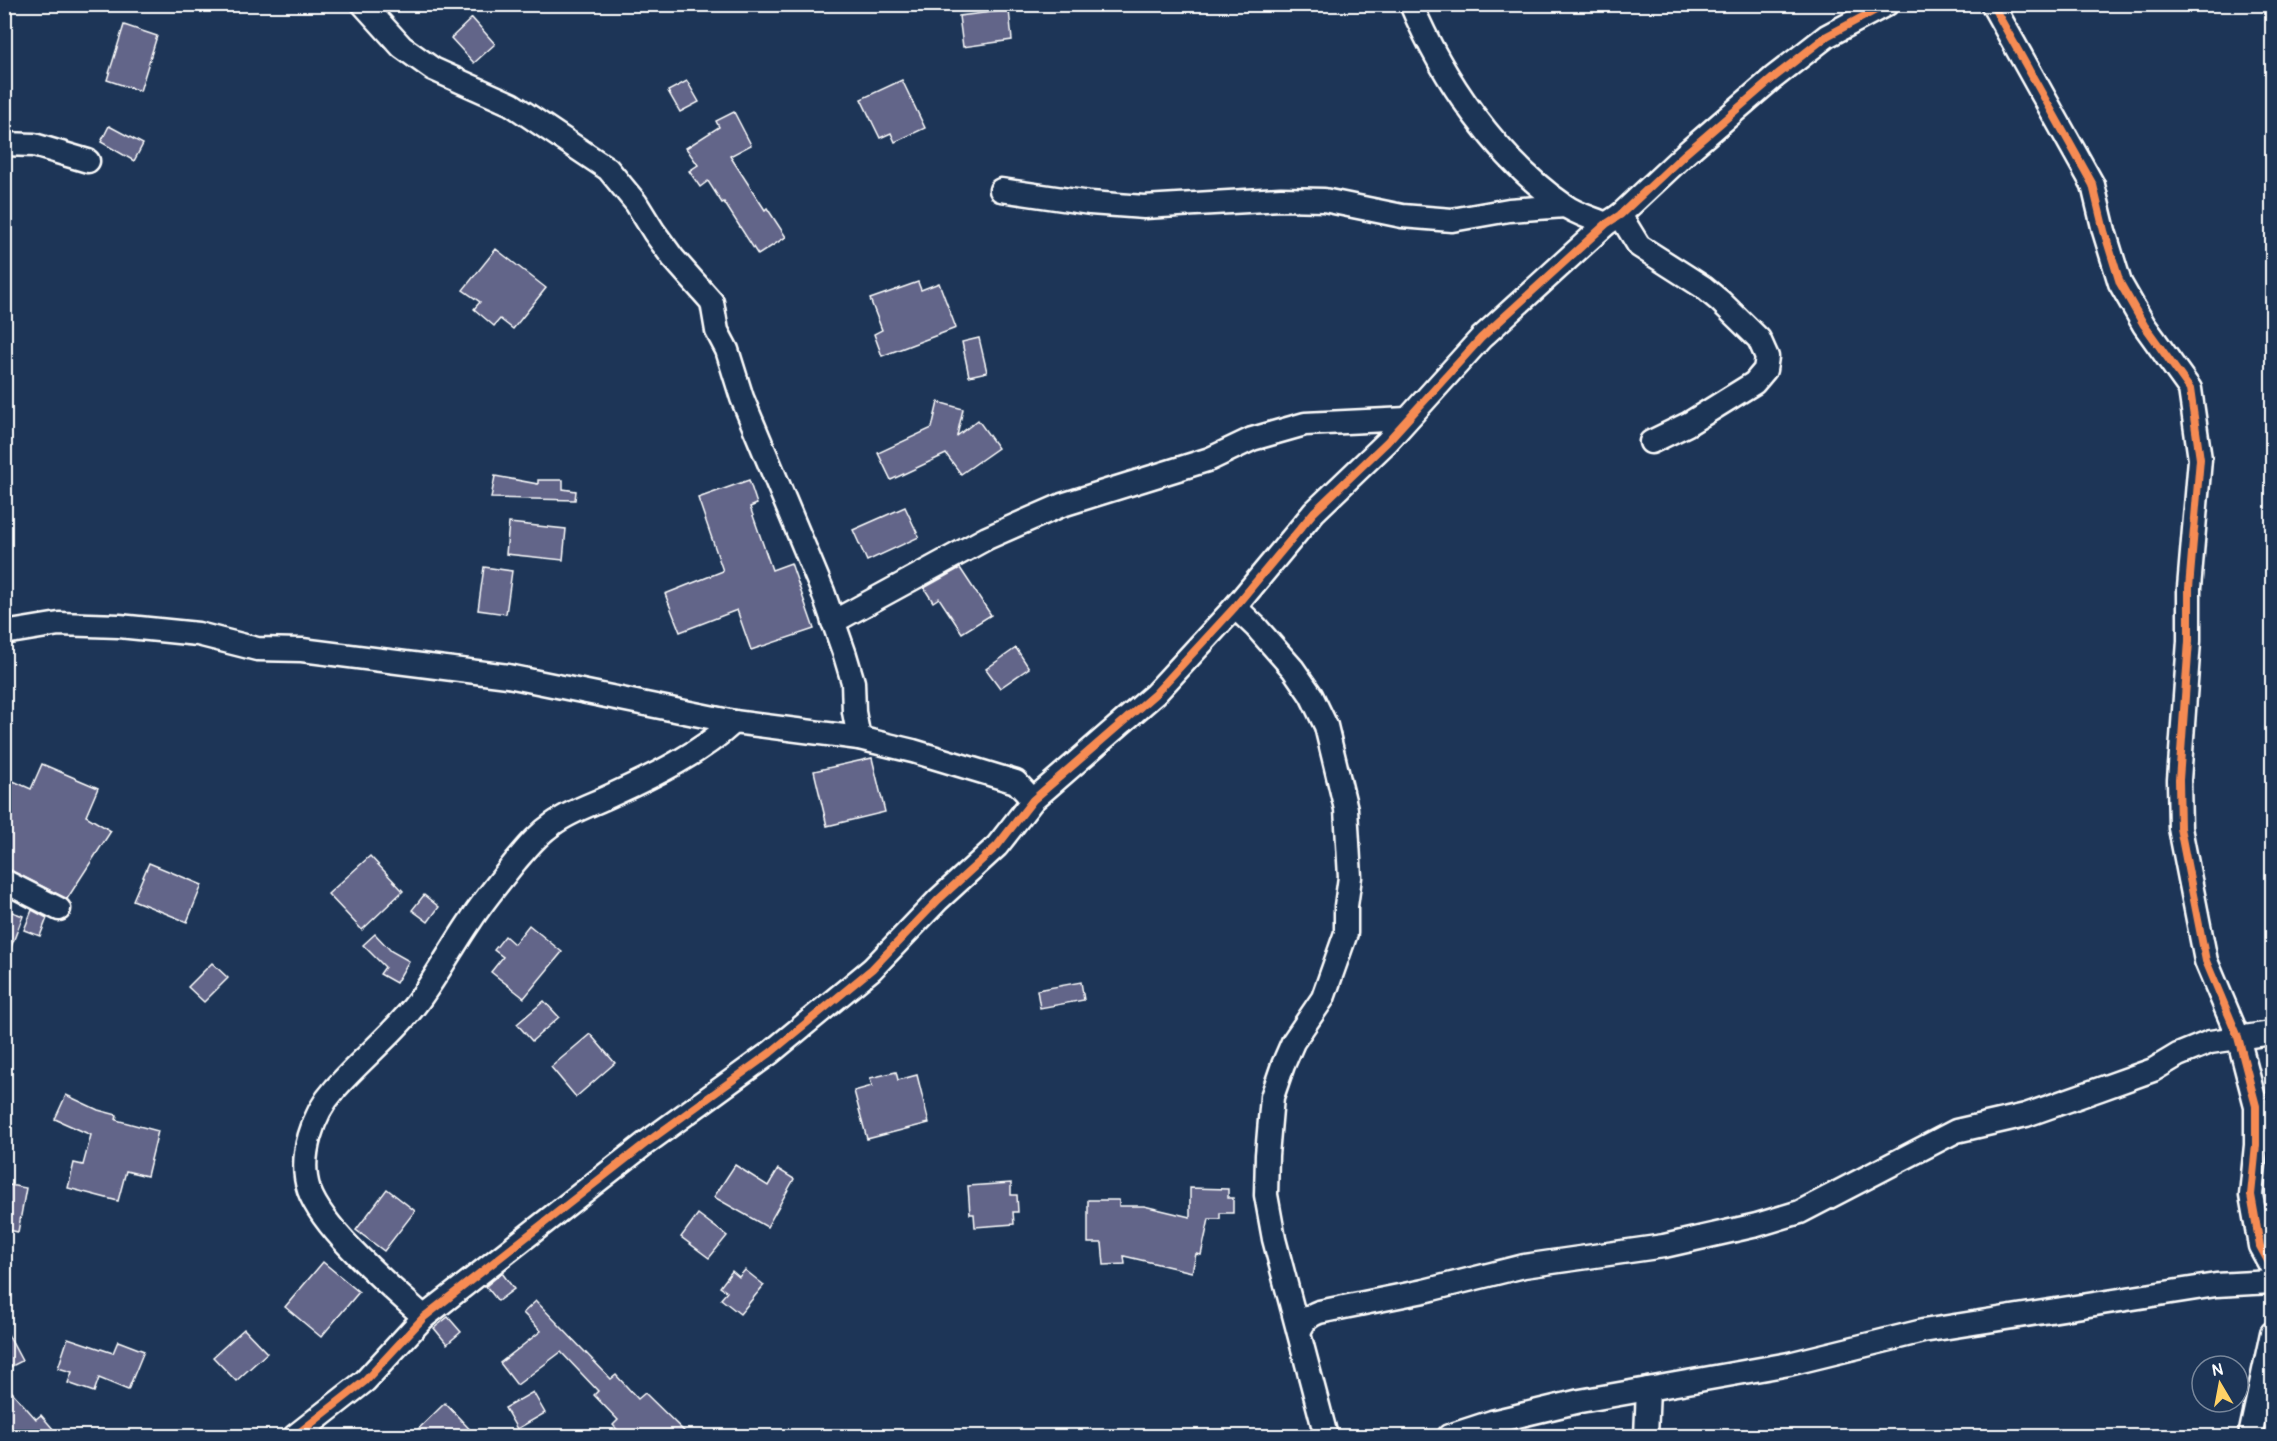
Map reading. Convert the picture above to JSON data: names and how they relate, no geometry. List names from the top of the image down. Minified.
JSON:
{"north":"top"}
